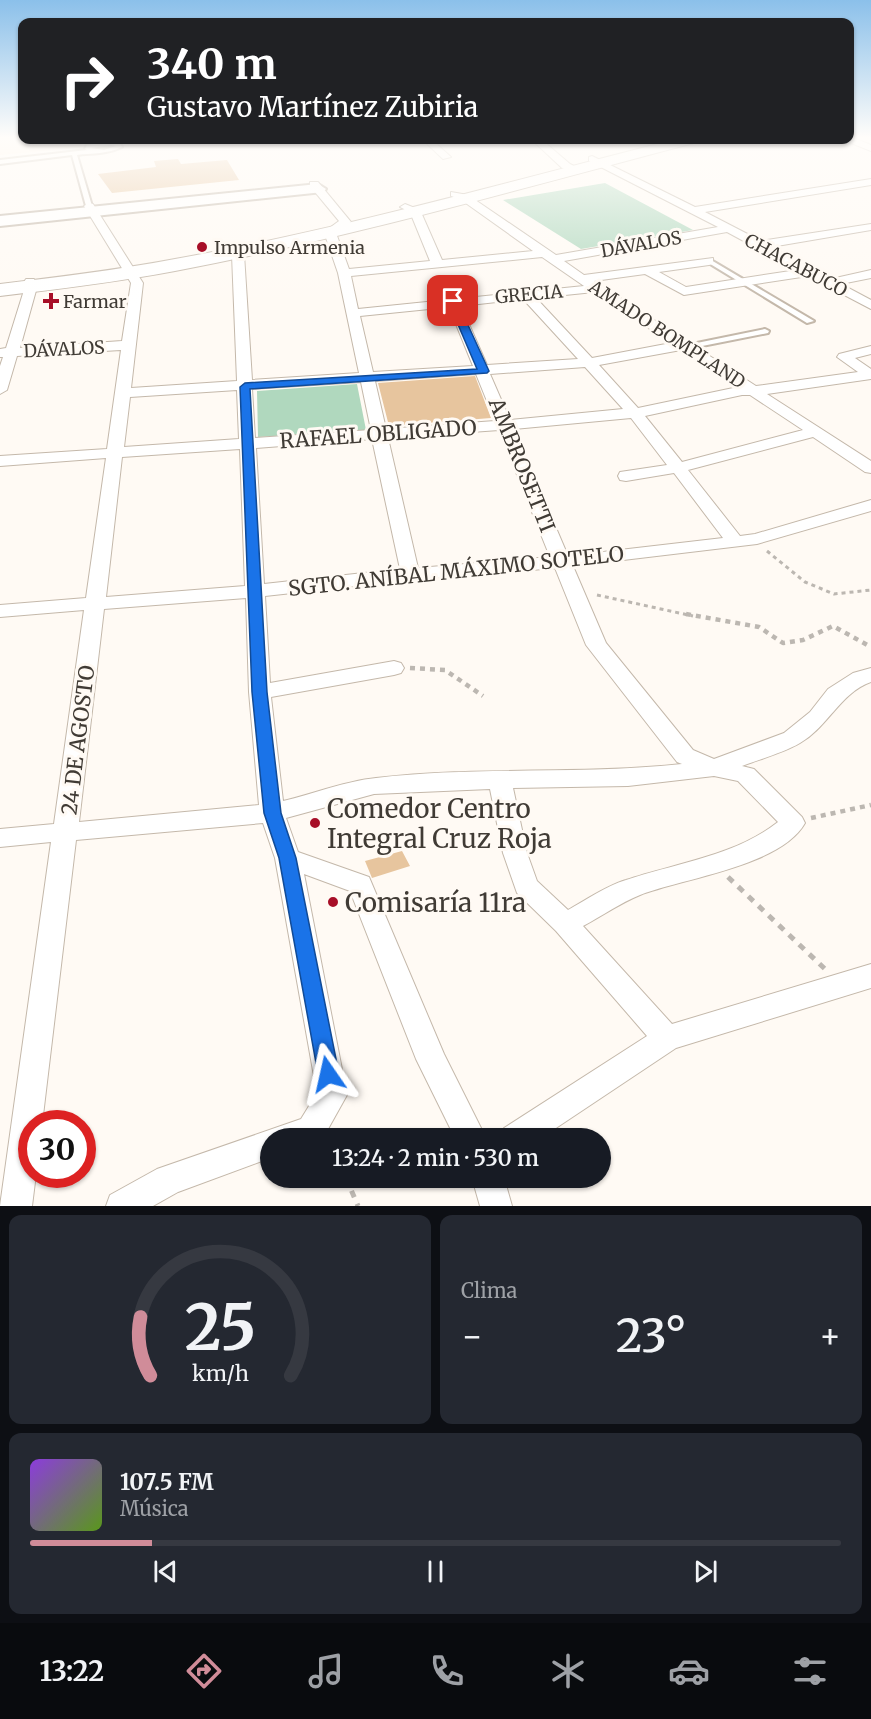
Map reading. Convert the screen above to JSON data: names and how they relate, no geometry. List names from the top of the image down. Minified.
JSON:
{"streets":{"street":["DÁVALOS","CHACABUCO","GRECIA","AMADO BOMPLAND","RAFAEL OBLIGADO","AMBROSETTI","SGTO. ANÍBAL MÁXIMO SOTELO","24 DE AGOSTO"]},"crossings":[["DÁVALOS","CHACABUCO"],["DÁVALOS","AMADO BOMPLAND"],["DÁVALOS","24 DE AGOSTO"],["GRECIA","AMADO BOMPLAND"],["GRECIA","AMBROSETTI"],["AMADO BOMPLAND","RAFAEL OBLIGADO"],["RAFAEL OBLIGADO","AMBROSETTI"],["RAFAEL OBLIGADO","24 DE AGOSTO"],["AMBROSETTI","SGTO. ANÍBAL MÁXIMO SOTELO"],["SGTO. ANÍBAL MÁXIMO SOTELO","24 DE AGOSTO"]],"places":{"other":["Impulso Armenia","Comedor Centro Integral Cruz Roja","Comisaría 11ra"],"health":["Farmar"]},"page":{"turn":["340 m","Gustavo Martínez Zubiria"],"limit":"30","trip":"13:24 · 2 min · 530 m","tile":"Clima","heat":["−","23°","+"],"song":["107.5 FM","Música"],"tabs":"13:22","gauge":["25","km/h"]}}
